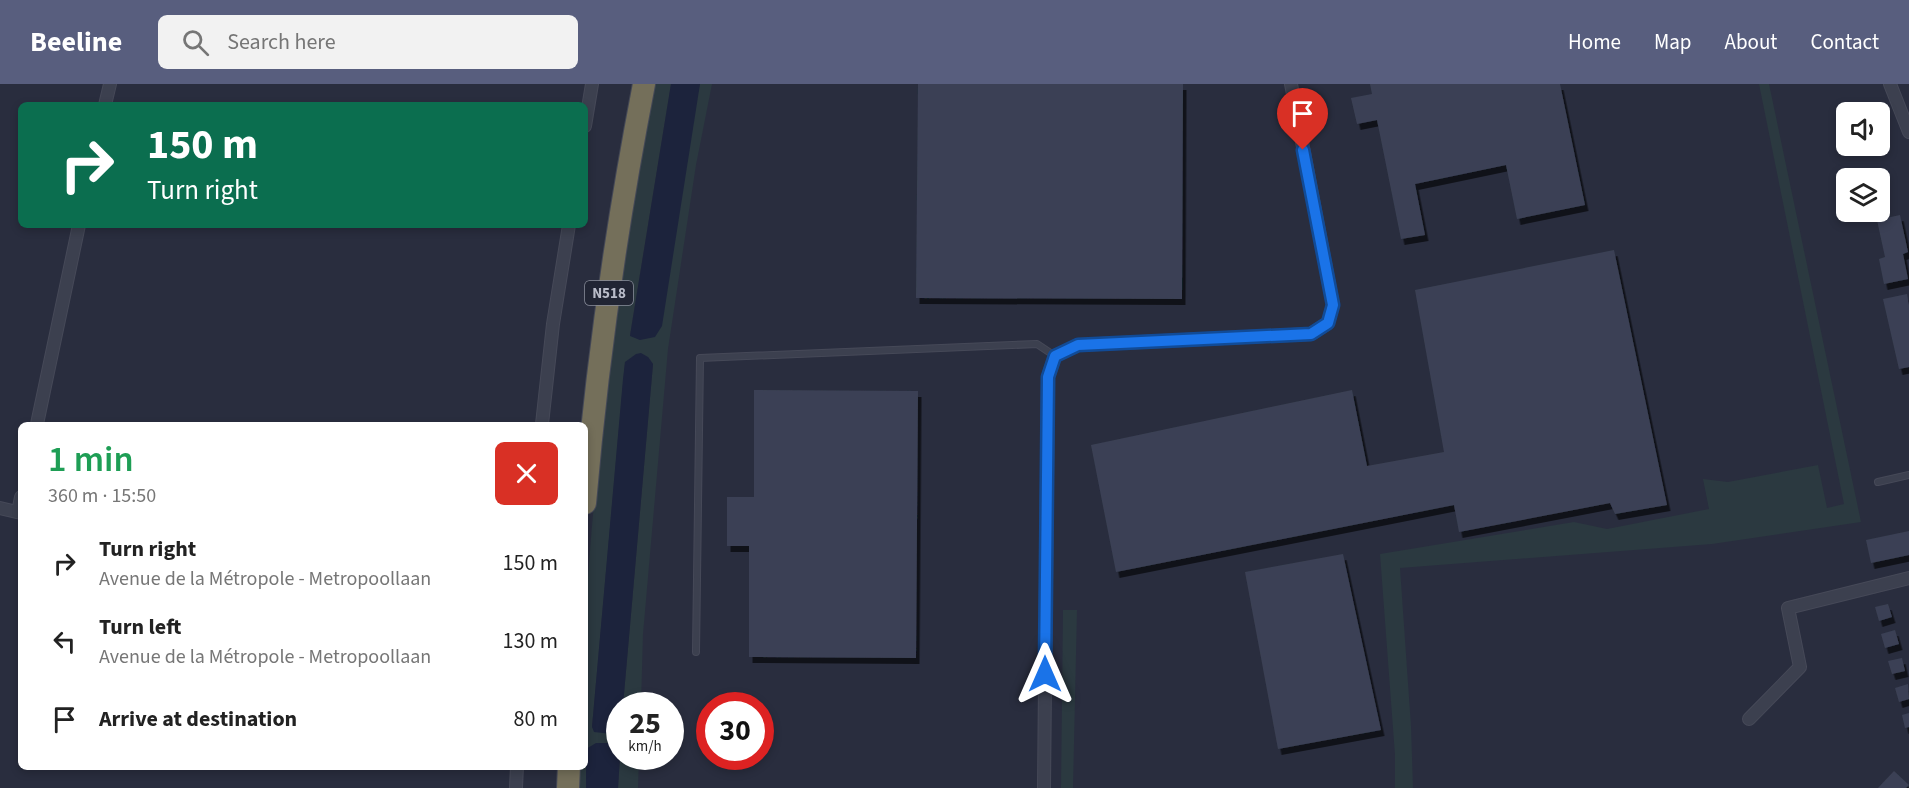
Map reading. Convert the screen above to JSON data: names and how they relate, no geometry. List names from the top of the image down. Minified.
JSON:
{"streets":{"highway":["N518"]},"page":{"header":"Beeline","search":"Search here","nav":["Home","Map","About","Contact"],"turn":["150 m","Turn right"],"heading":["1 min","360 m · 15:50"],"list":[{"name":"Turn right","note":"Avenue de la Métropole - Metropoollaan","value":"150 m"},{"name":"Turn left","note":"Avenue de la Métropole - Metropoollaan","value":"130 m"},{"name":"Arrive at destination","value":"80 m"}],"speed":"25 km/h","limit":"30"}}
